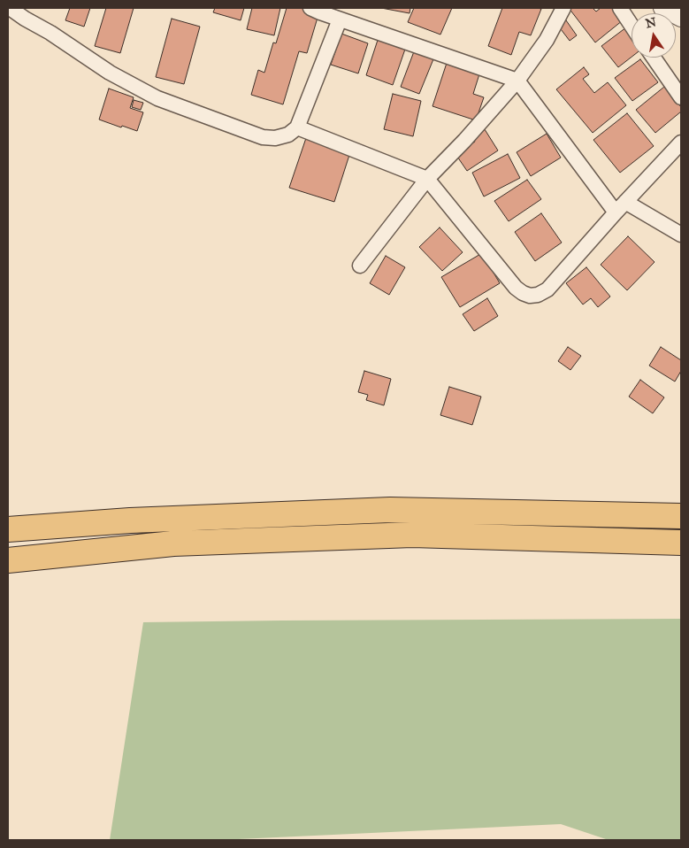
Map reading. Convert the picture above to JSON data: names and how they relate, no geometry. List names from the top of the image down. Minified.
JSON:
{"north":"top"}
